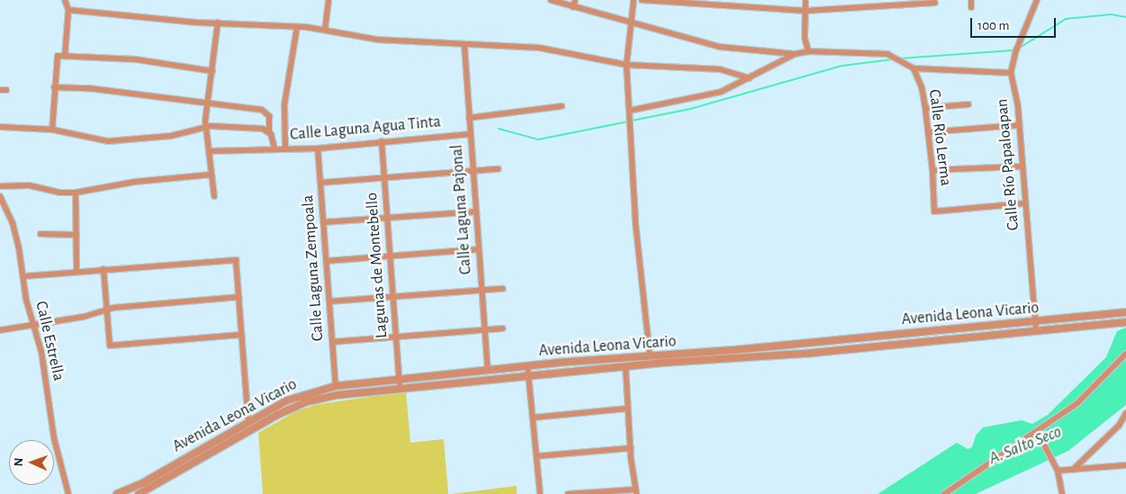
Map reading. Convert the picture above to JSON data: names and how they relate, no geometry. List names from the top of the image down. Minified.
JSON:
{"streets":{"street":["Calle Laguna Agua Tinta","Calle Río Lerma","Calle Río Papaloapan","Calle Laguna Pajonal","Lagunas de Montebello","Calle Laguna Zempoala","Avenida Leona Vicario","Calle Estrella"]},"crossings":[["Calle Laguna Agua Tinta","Calle Laguna Pajonal"],["Calle Laguna Agua Tinta","Lagunas de Montebello"],["Calle Laguna Agua Tinta","Calle Laguna Zempoala"],["Calle Río Lerma","Calle Río Papaloapan"],["Calle Río Papaloapan","Avenida Leona Vicario"],["Calle Laguna Pajonal","Avenida Leona Vicario"],["Lagunas de Montebello","Avenida Leona Vicario"],["Calle Laguna Zempoala","Avenida Leona Vicario"]],"water":["A. Salto Seco"],"scale_bar":"100 m","north":"left"}
